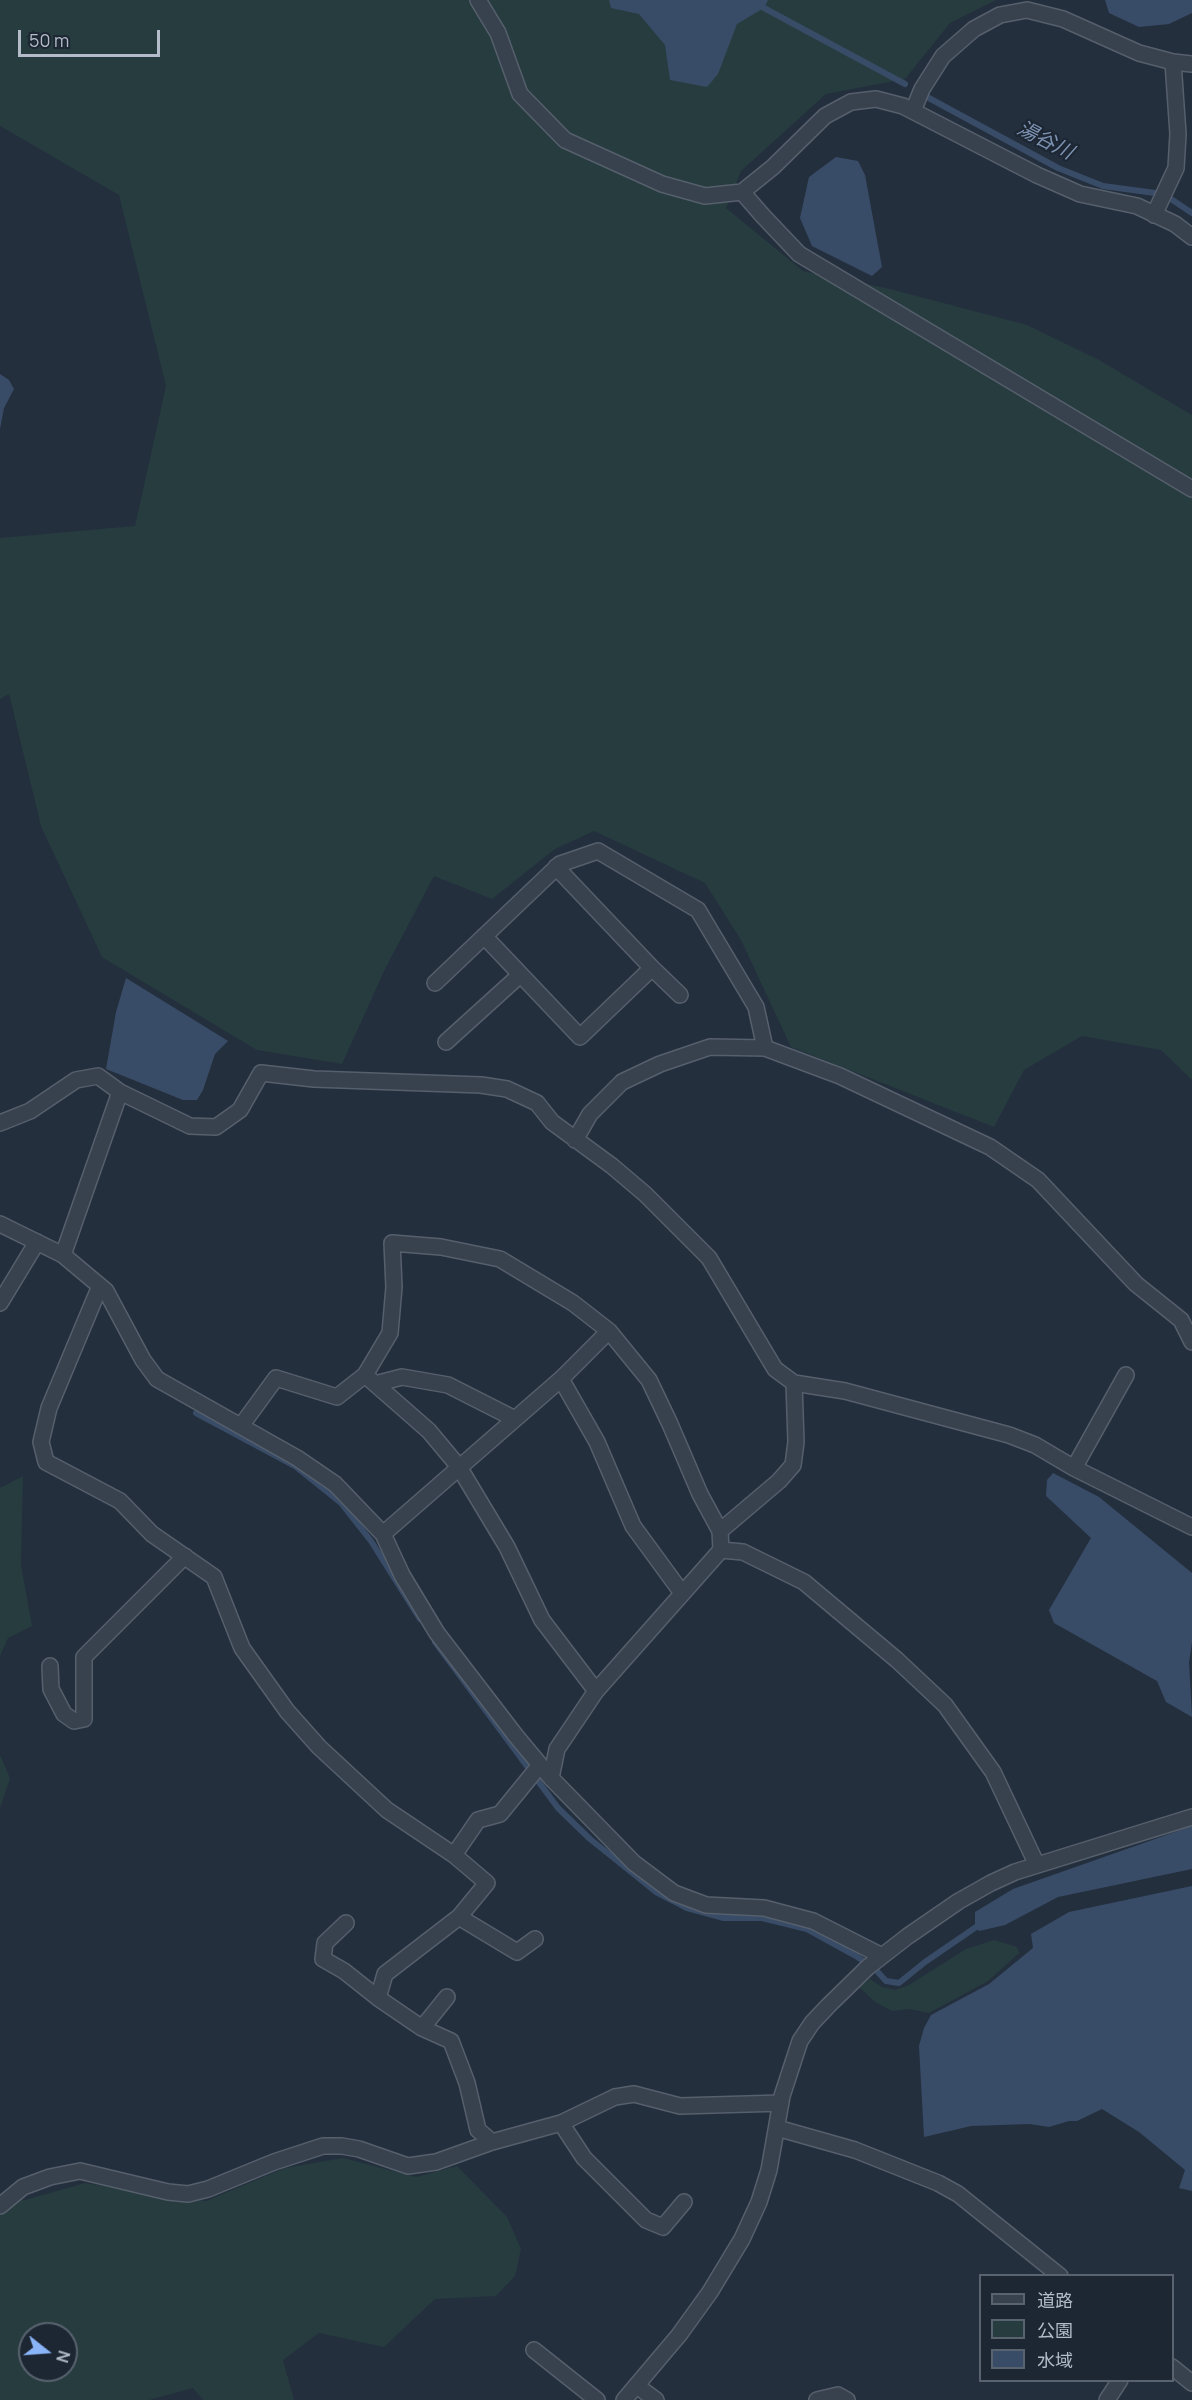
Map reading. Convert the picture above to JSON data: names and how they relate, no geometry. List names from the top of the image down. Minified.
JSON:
{"water":["湯谷川"],"legend":["道路","公園","水域"],"scale_bar":"50 m","north":"right"}
